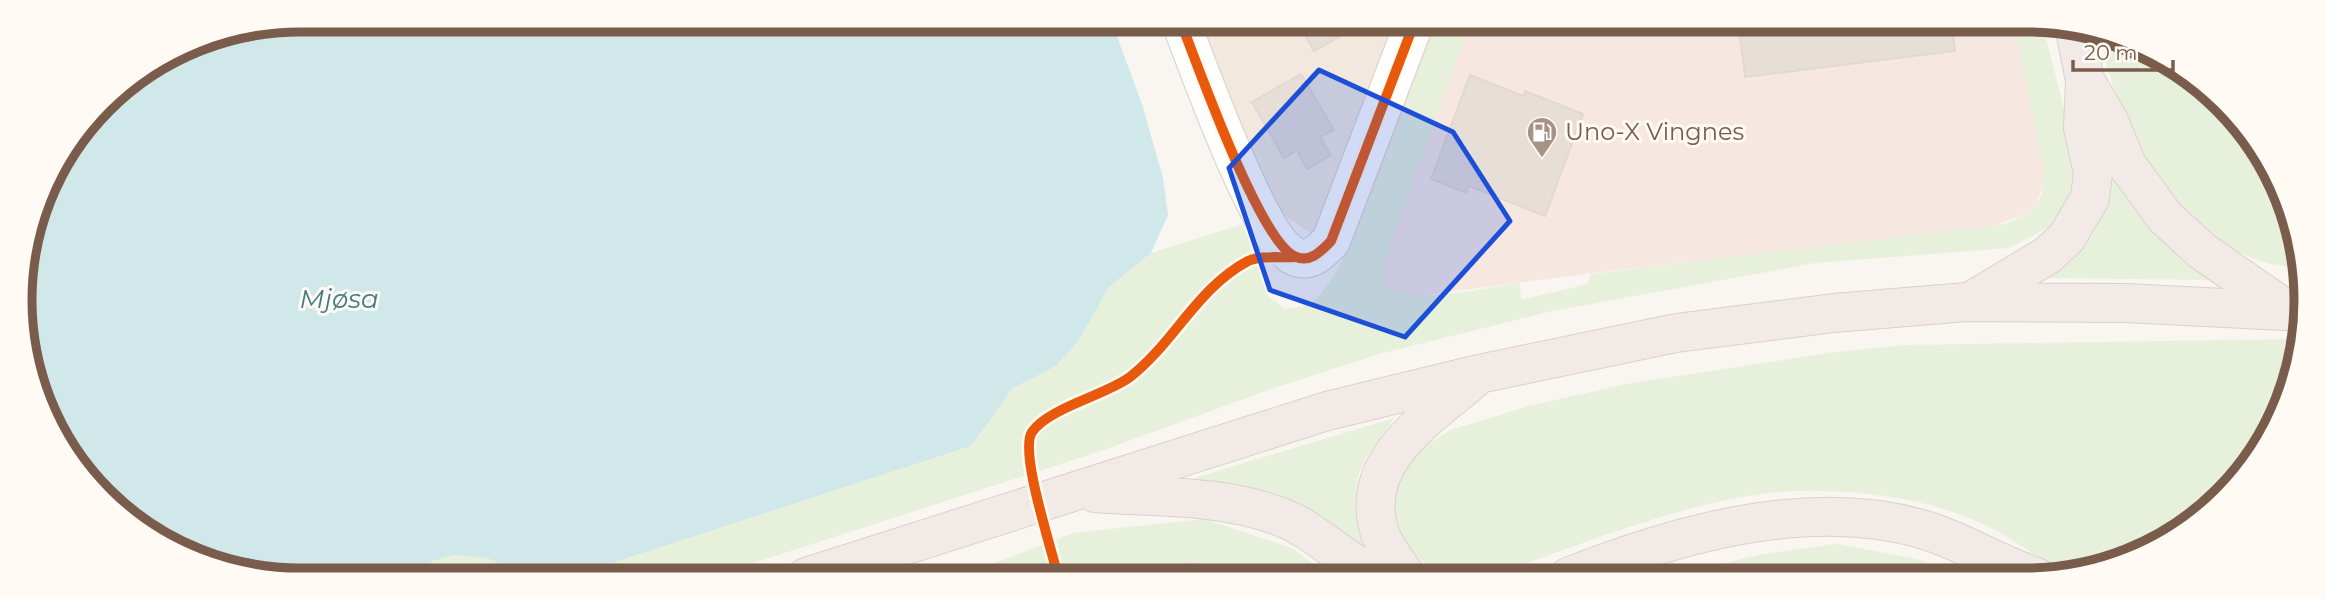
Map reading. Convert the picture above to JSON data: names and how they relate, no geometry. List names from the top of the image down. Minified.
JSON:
{"water":["Mjøsa"],"places":{"fuel station":["Uno-X Vingnes"]},"scale_bar":"20 m"}
